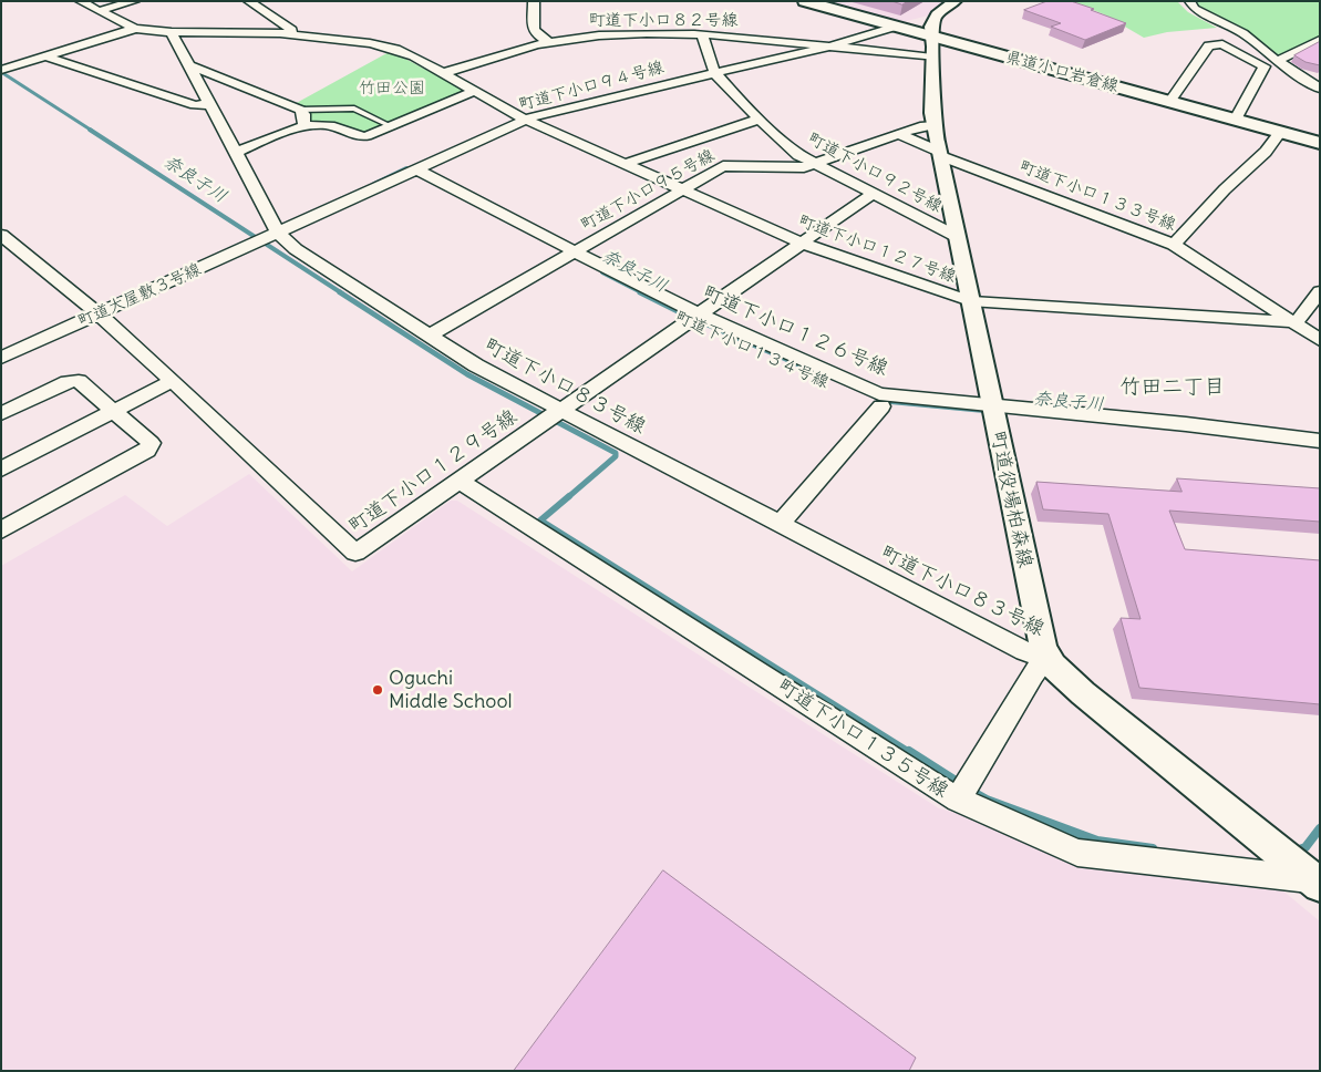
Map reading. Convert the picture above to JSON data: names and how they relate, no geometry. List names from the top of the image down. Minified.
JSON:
{"streets":{"main road":["県道小口岩倉線"],"street":["町道下小口８２号線","町道下小口９４号線","町道下小口９２号線","町道下小口９５号線","町道下小口１３３号線","町道下小口１２７号線","町道大屋敷３号線","町道下小口１２６号線","町道下小口１３４号線","町道下小口８３号線","町道下小口１２９号線","町道役場柏森線","町道下小口１３５号線"]},"crossings":[["町道下小口８２号線","県道小口岩倉線"],["町道下小口８２号線","町道下小口９４号線"],["町道下小口８２号線","町道下小口９２号線"],["町道下小口８２号線","町道下小口１２７号線"],["町道下小口８２号線","町道役場柏森線"],["県道小口岩倉線","町道下小口９４号線"],["県道小口岩倉線","町道役場柏森線"],["町道下小口９４号線","町道下小口９２号線"],["町道下小口９４号線","町道下小口１２７号線"],["町道下小口９４号線","町道大屋敷３号線"],["町道下小口９４号線","町道下小口１２６号線"],["町道下小口９４号線","町道下小口８３号線"],["町道下小口９２号線","町道下小口９５号線"],["町道下小口９２号線","町道下小口１２９号線"],["町道下小口９２号線","町道役場柏森線"],["町道下小口９５号線","町道下小口１２７号線"],["町道下小口９５号線","町道下小口１２６号線"],["町道下小口９５号線","町道下小口８３号線"],["町道下小口９５号線","町道役場柏森線"],["町道下小口１３３号線","町道下小口１２７号線"],["町道下小口１３３号線","町道役場柏森線"],["町道下小口１２７号線","町道下小口１２９号線"],["町道下小口１２７号線","町道役場柏森線"],["町道大屋敷３号線","町道下小口８３号線"],["町道大屋敷３号線","町道下小口１２９号線"],["町道下小口１２６号線","町道下小口１３４号線"],["町道下小口１２６号線","町道下小口１２９号線"],["町道下小口１２６号線","町道役場柏森線"],["町道下小口１３４号線","町道下小口１２９号線"],["町道下小口１３４号線","町道役場柏森線"],["町道下小口８３号線","町道下小口１２９号線"],["町道下小口８３号線","町道役場柏森線"],["町道下小口１２９号線","町道下小口１３５号線"],["町道役場柏森線","町道下小口１３５号線"]],"districts":["竹田二丁目"],"water":["奈良子川"],"parks":["竹田公園"],"places":["Oguchi Middle School"]}
